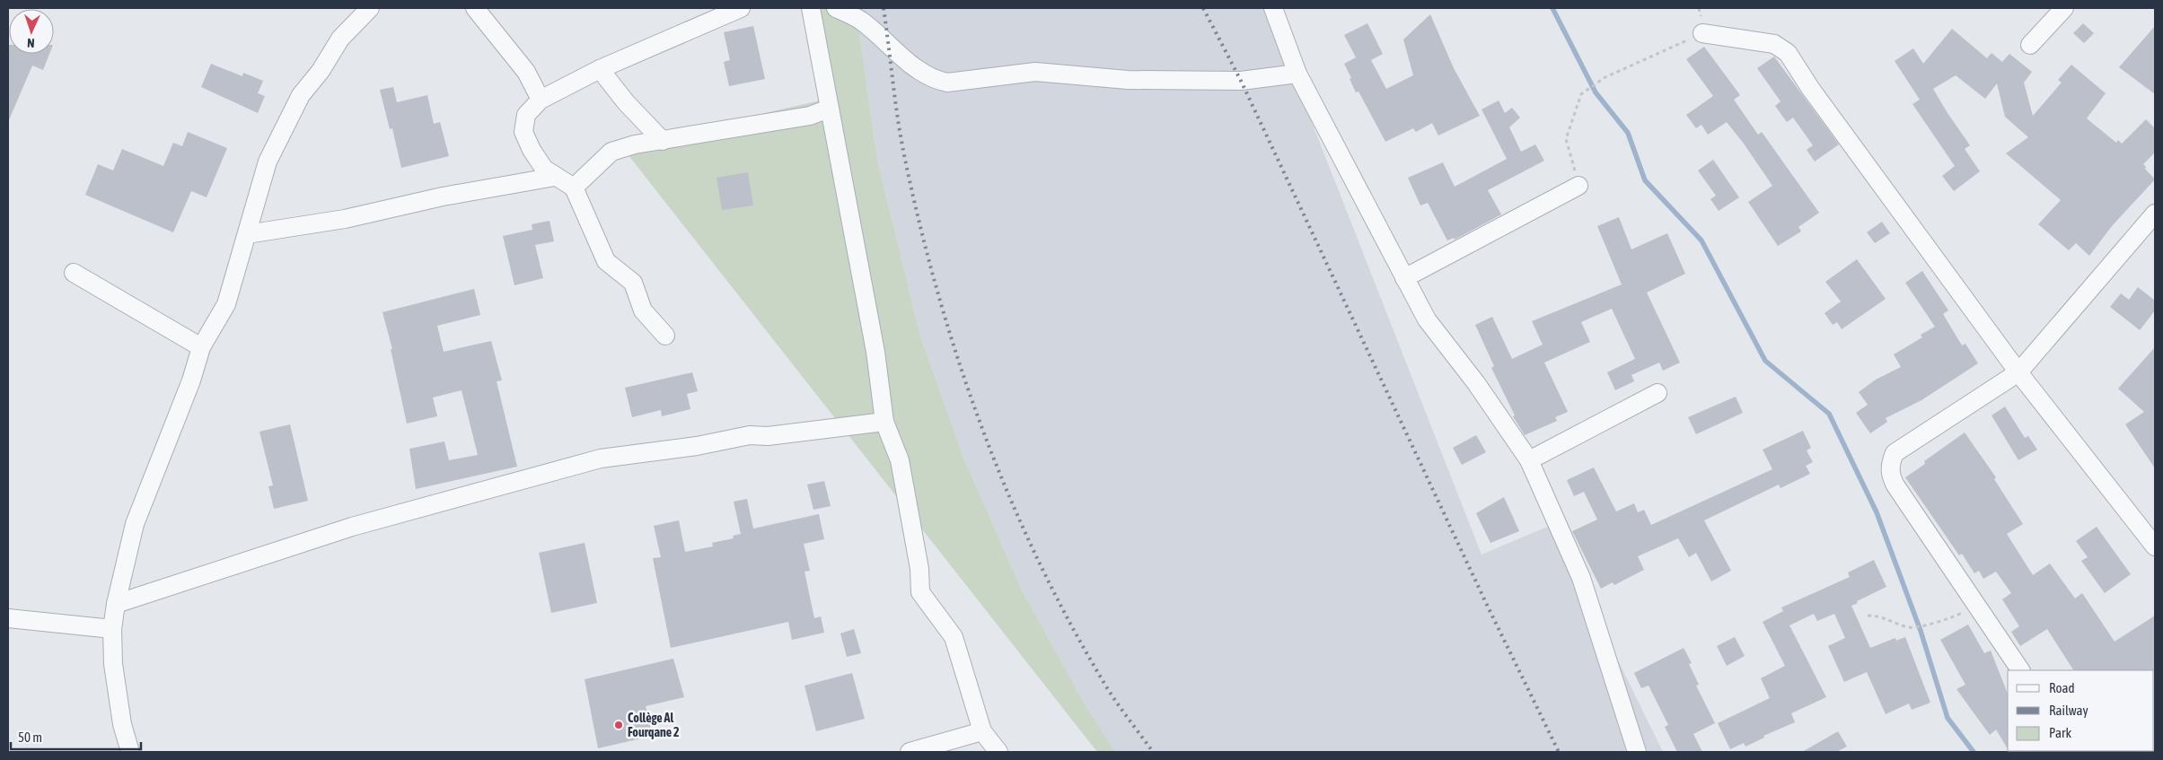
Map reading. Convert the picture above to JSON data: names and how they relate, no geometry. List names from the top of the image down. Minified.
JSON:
{"places":["Collège Al Fourqane 2"],"legend":["Road","Railway","Park"],"scale_bar":"50 m","north":"bottom"}
